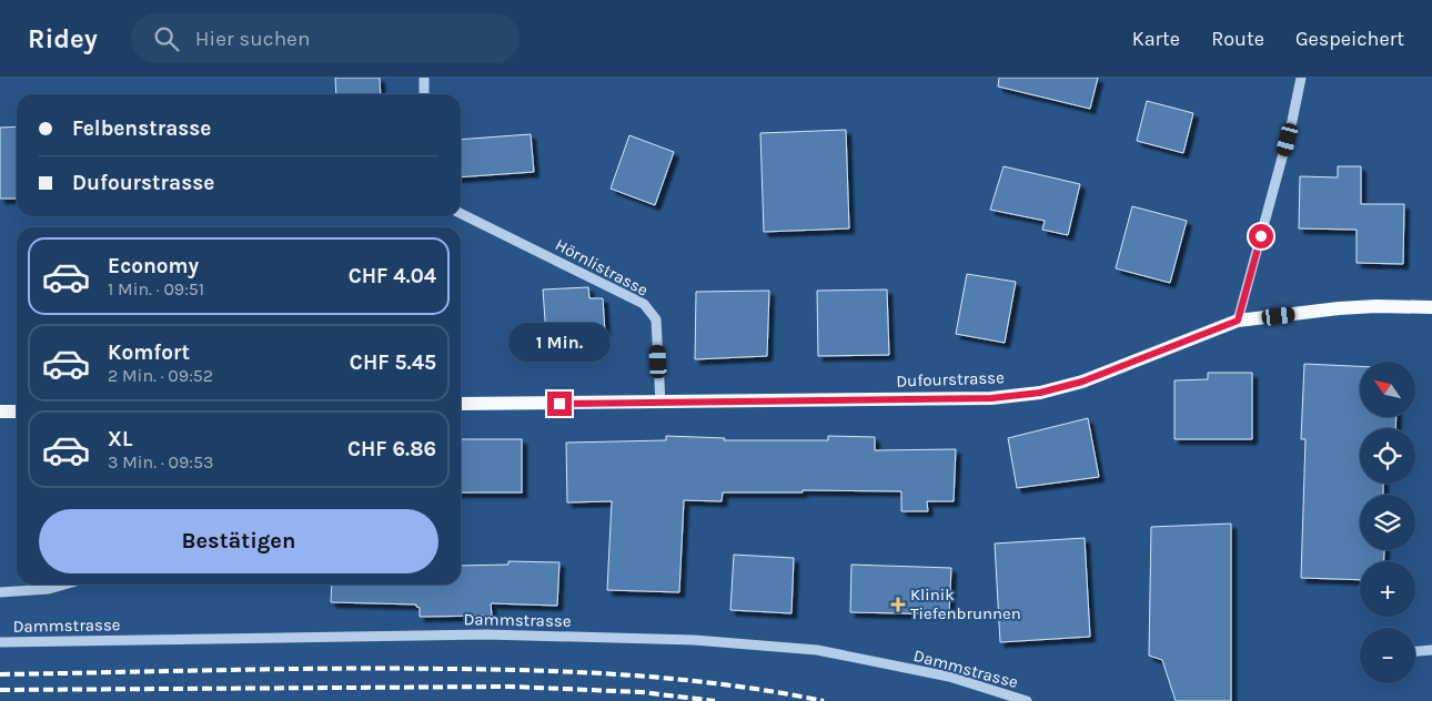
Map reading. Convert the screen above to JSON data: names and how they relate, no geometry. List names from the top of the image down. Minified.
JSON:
{"streets":{"main road":["Dufourstrasse"],"street":["Hörnlistrasse","Dammstrasse"]},"crossings":[["Hörnlistrasse","Dufourstrasse"]],"places":{"health":["Klinik Tiefenbrunnen"]},"north":"top left","page":{"header":"Ridey","search":"Hier suchen","nav":["Karte","Route","Gespeichert"],"banner":["Felbenstrasse","Dufourstrasse"],"list":[{"name":"Economy","note":"1 Min. · 09:51","value":"CHF 4.04"},{"name":"Komfort","note":"2 Min. · 09:52","value":"CHF 5.45"},{"name":"XL","note":"3 Min. · 09:53","value":"CHF 6.86"}],"bubble":"1 Min.","map_buttons":["+","−"],"buttons":"Bestätigen"}}
